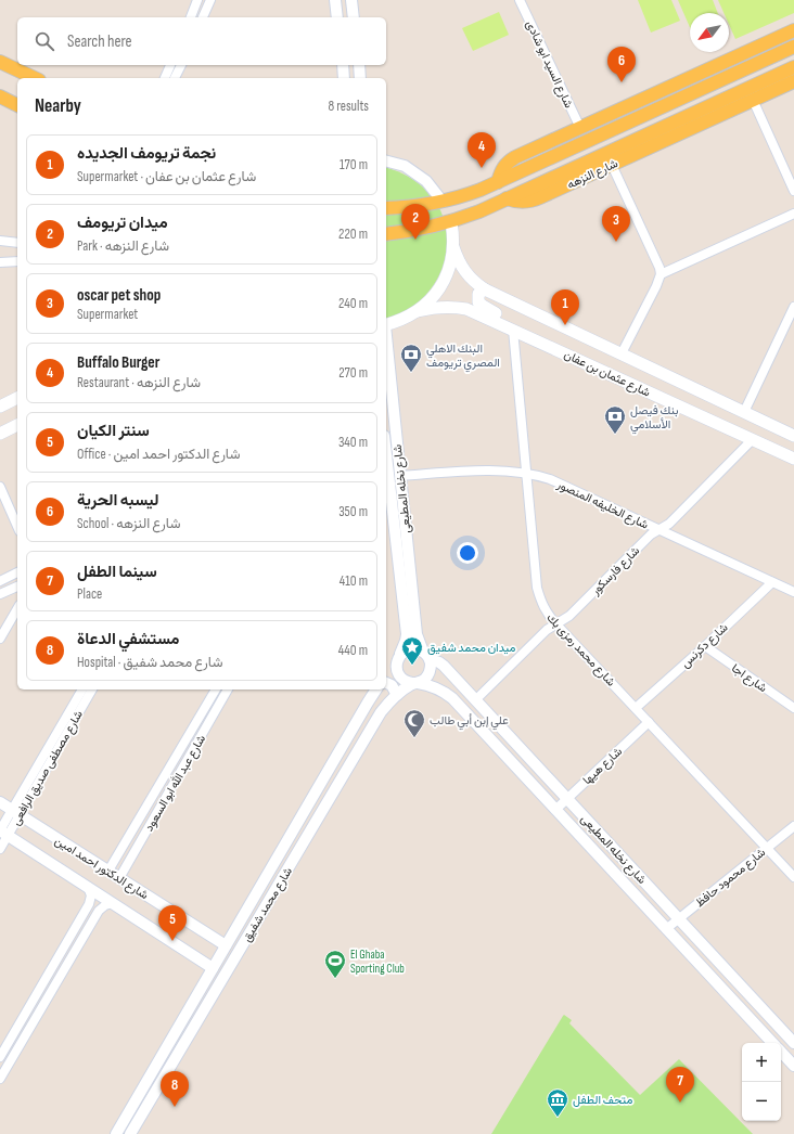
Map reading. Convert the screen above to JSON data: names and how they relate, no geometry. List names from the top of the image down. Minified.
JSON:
{"streets":{"main road":["شارع النزهه","شارع عثمان بن عفان"],"street":["شارع السيد ابو شادى","شارع نخله المطيعى","شارع الخليفه المنصور","شارع فارسكور","شارع دكرنس","شارع محمد رمزى بك","شارع اجا","شارع هيها","شارع مصطفى صديق الرافعى","شارع عبد الله ابو السعود","شارع الدكتور احمد امين","شارع محمود حافظ","شارع محمد شفيق"]},"crossings":[["شارع عثمان بن عفان","شارع فارسكور"],["شارع عثمان بن عفان","شارع محمد رمزى بك"],["شارع نخله المطيعى","شارع الخليفه المنصور"],["شارع نخله المطيعى","شارع فارسكور"],["شارع نخله المطيعى","شارع هيها"],["شارع نخله المطيعى","شارع محمود حافظ"],["شارع نخله المطيعى","شارع محمد شفيق"],["شارع الخليفه المنصور","شارع فارسكور"],["شارع الخليفه المنصور","شارع دكرنس"],["شارع الخليفه المنصور","شارع محمد رمزى بك"],["شارع فارسكور","شارع محمد رمزى بك"],["شارع دكرنس","شارع محمد رمزى بك"],["شارع دكرنس","شارع اجا"],["شارع محمد رمزى بك","شارع هيها"],["شارع محمد رمزى بك","شارع محمود حافظ"],["شارع مصطفى صديق الرافعى","شارع الدكتور احمد امين"],["شارع عبد الله ابو السعود","شارع الدكتور احمد امين"],["شارع الدكتور احمد امين","شارع محمد شفيق"]],"places":{"bank":["البنك الاهلي المصري تريومف","بنك فيصل الأسلامي"],"place":["ميدان محمد شفيق"],"mosque":["علي إبن أبي طالب"],"sports":["El Ghaba Sporting Club"],"museum":["متحف الطفل"]},"north":"bottom left","page":{"search":"Search here","pins":["6","4","2","3","1","5","7","8"],"heading":["Nearby","8 results"],"list":[{"mark":"1","name":"نجمة تريومف الجديده","note":"Supermarket · شارع عثمان بن عفان","value":"170 m"},{"mark":"2","name":"ميدان تريومف","note":"Park · شارع النزهه","value":"220 m"},{"mark":"3","name":"oscar pet shop","note":"Supermarket","value":"240 m"},{"mark":"4","name":"Buffalo Burger","note":"Restaurant · شارع النزهه","value":"270 m"},{"mark":"5","name":"سنتر الكيان","note":"Office · شارع الدكتور احمد امين","value":"340 m"},{"mark":"6","name":"ليسبه الحرية","note":"School · شارع النزهه","value":"350 m"},{"mark":"7","name":"سينما الطفل","note":"Place","value":"410 m"},{"mark":"8","name":"مستشفي الدعاة","note":"Hospital · شارع محمد شفيق","value":"440 m"}],"map_buttons":["+","−"]}}
